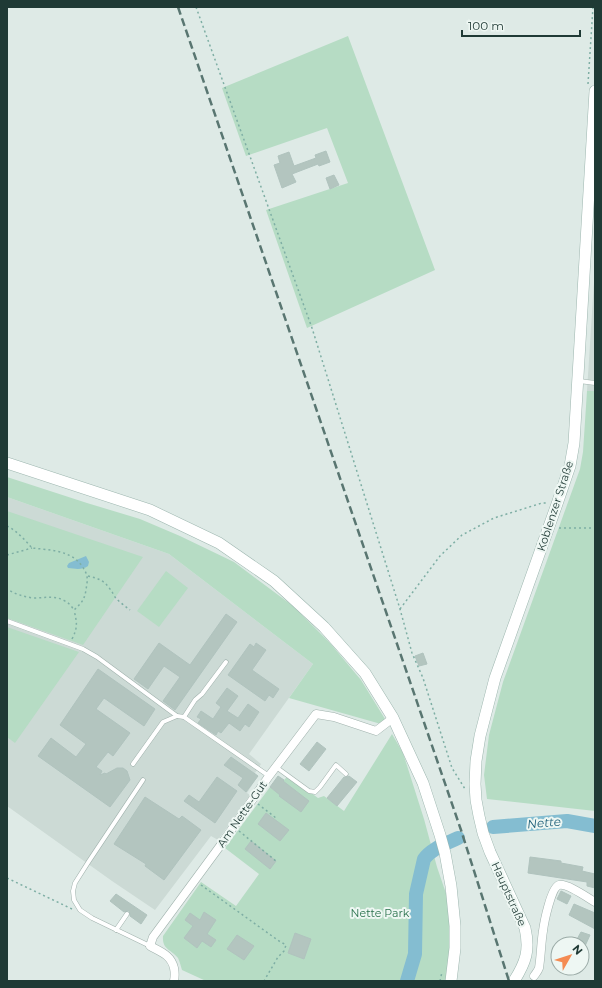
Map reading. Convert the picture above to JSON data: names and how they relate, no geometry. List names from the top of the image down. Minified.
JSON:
{"streets":{"street":["Koblenzer Straße","Am Nette-Gut","Hauptstraße"]},"crossings":[["Koblenzer Straße","Hauptstraße"]],"water":["Nette"],"parks":["Nette Park"],"scale_bar":"100 m","north":"top right"}
